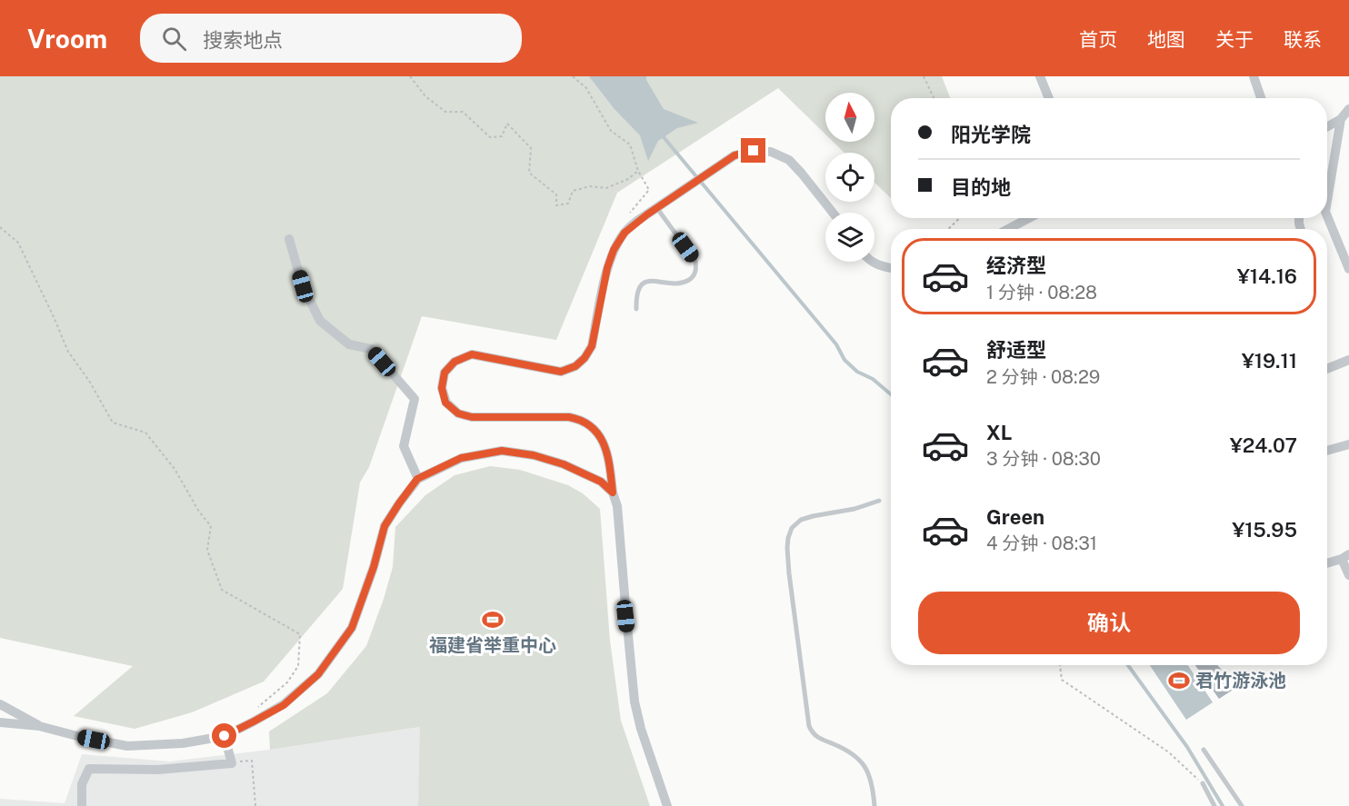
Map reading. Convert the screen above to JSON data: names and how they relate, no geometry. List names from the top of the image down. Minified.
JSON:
{"places":{"sports":["福建省举重中心","君竹游泳池"]},"north":"top","page":{"header":"Vroom","search":"搜索地点","nav":["首页","地图","关于","联系"],"banner":["阳光学院","目的地"],"list":[{"name":"经济型","note":"1 分钟 · 08:28","value":"¥14.16"},{"name":"舒适型","note":"2 分钟 · 08:29","value":"¥19.11"},{"name":"XL","note":"3 分钟 · 08:30","value":"¥24.07"},{"name":"Green","note":"4 分钟 · 08:31","value":"¥15.95"}],"buttons":"确认"}}
